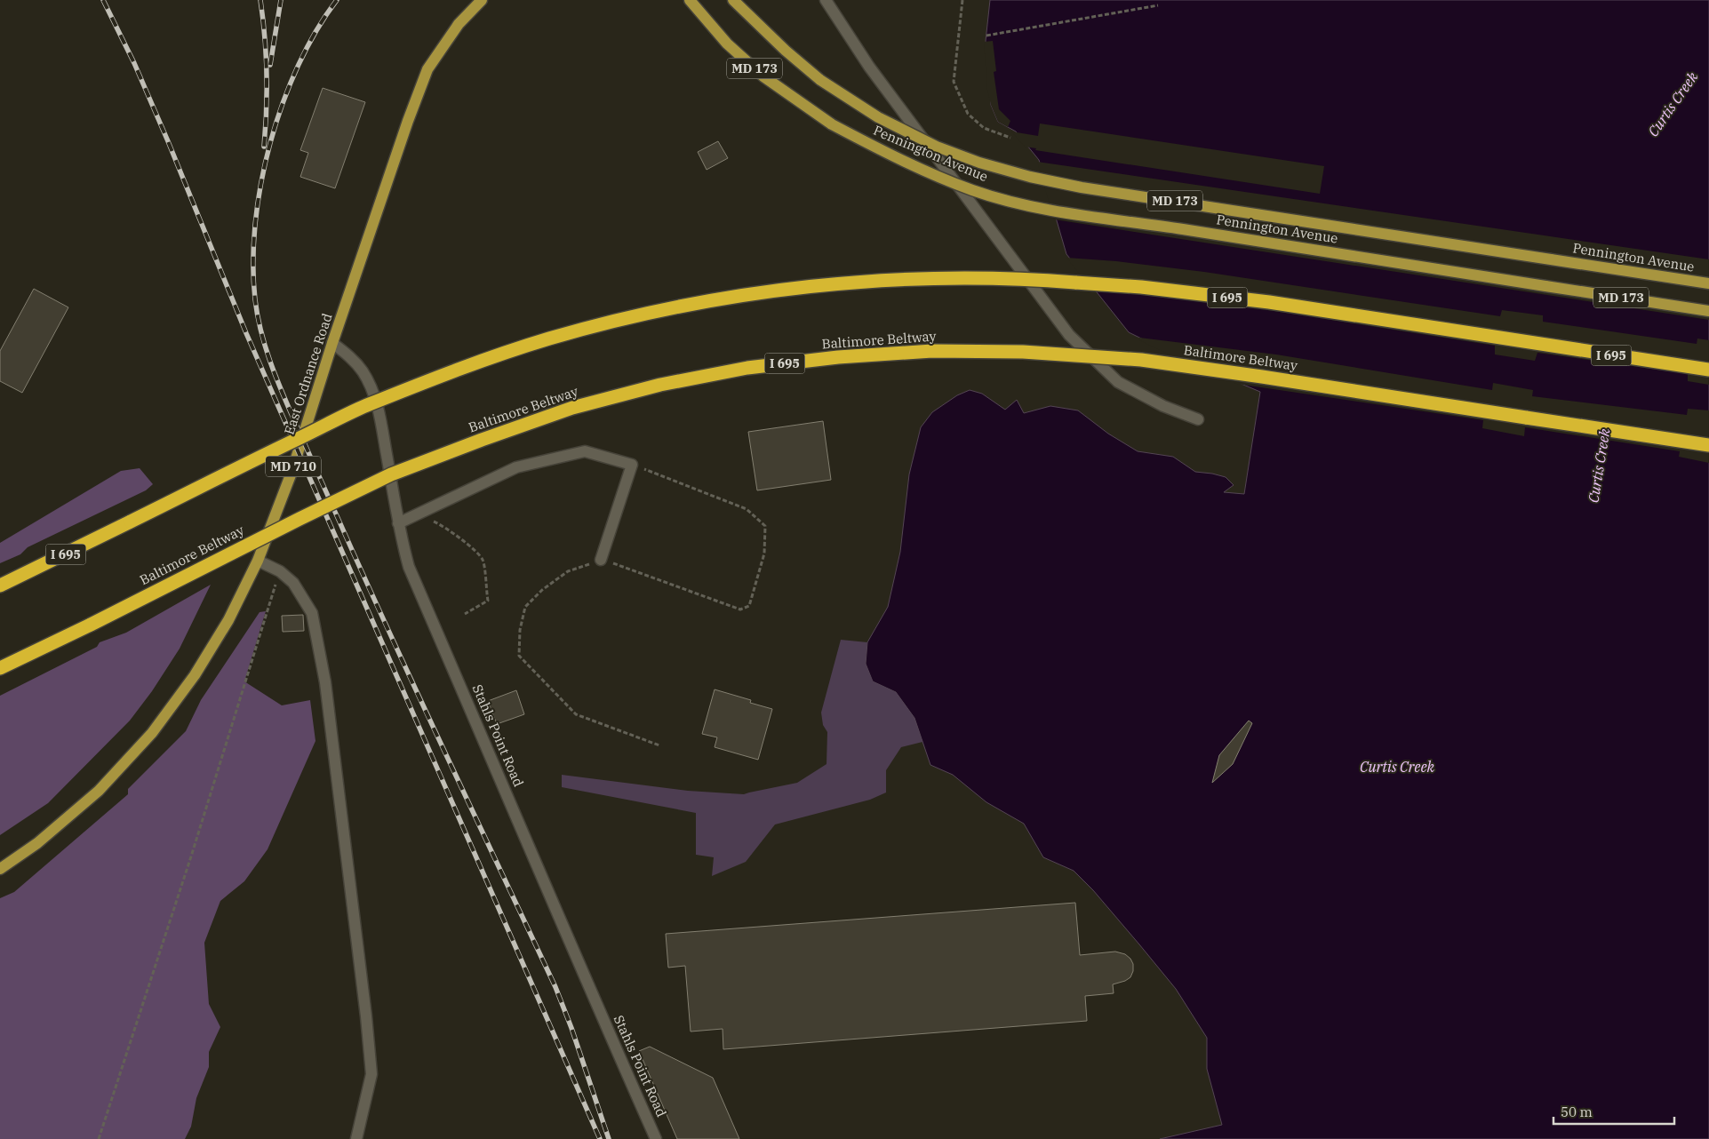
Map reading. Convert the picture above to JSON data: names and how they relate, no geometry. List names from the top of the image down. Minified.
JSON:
{"streets":{"highway":["I 695","Baltimore Beltway"],"main road":["MD 173","Pennington Avenue","East Ordnance Road","MD 710"],"street":["Stahls Point Road"]},"crossings":[["East Ordnance Road","Stahls Point Road"]],"water":["Curtis Creek"],"scale_bar":"50 m"}
